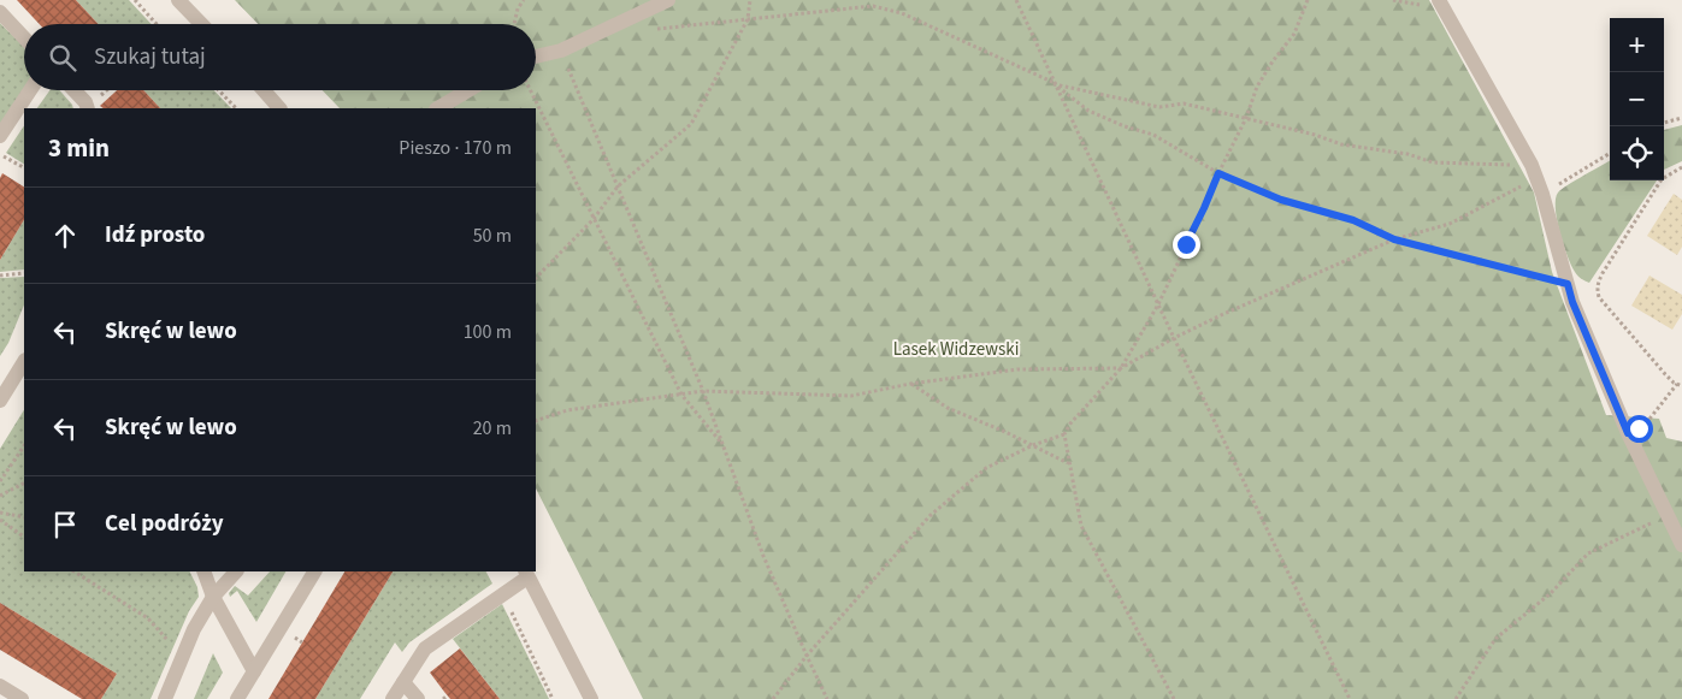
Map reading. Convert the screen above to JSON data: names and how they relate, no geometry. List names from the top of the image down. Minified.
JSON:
{"parks":["Lasek Widzewski"],"page":{"map_buttons":["+","−"],"search":"Szukaj tutaj","heading":["3 min","Pieszo · 170 m"],"list":[["Idź prosto","50 m"],["Skręć w lewo","100 m"],["Skręć w lewo","20 m"],"Cel podróży"]}}
